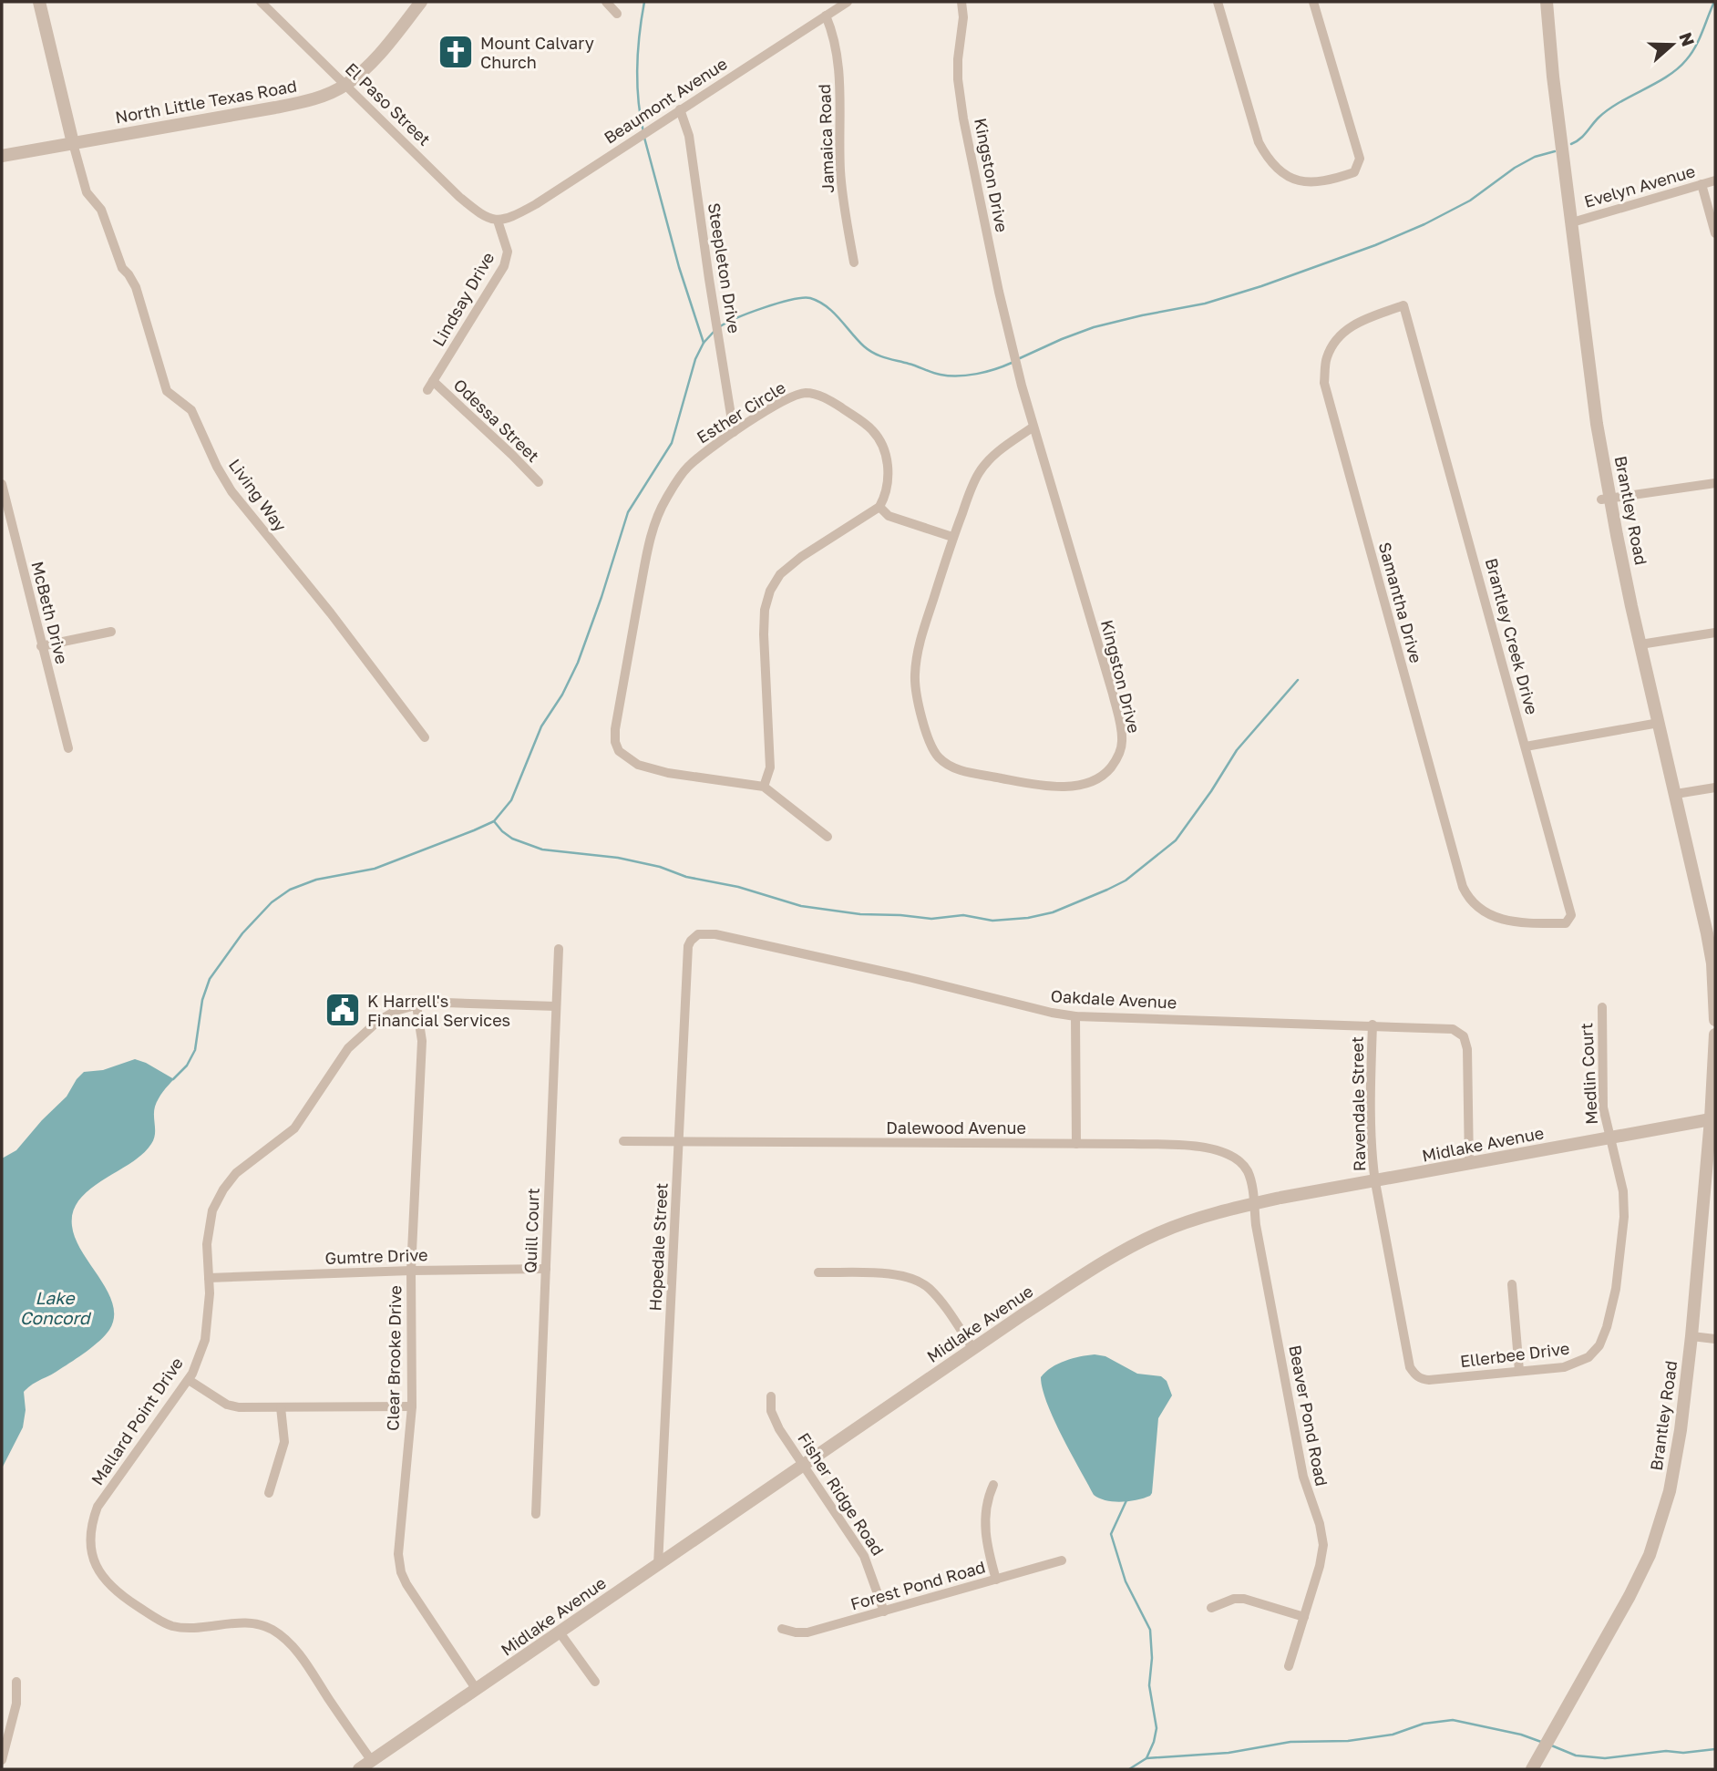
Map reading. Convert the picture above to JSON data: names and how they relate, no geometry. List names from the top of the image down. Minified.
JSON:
{"streets":{"street":["Beaumont Avenue","North Little Texas Road","El Paso Street","Jamaica Road","Kingston Drive","Evelyn Avenue","Steepleton Drive","Lindsay Drive","Esther Circle","Odessa Street","Living Way","Brantley Road","Samantha Drive","McBeth Drive","Brantley Creek Drive","Oakdale Avenue","Medlin Court","Ravendale Street","Dalewood Avenue","Midlake Avenue","Quill Court","Hopedale Street","Gumtre Drive","Ellerbee Drive","Clear Brooke Drive","Beaver Pond Road","Mallard Point Drive","Fisher Ridge Road","Forest Pond Road"]},"crossings":[["Beaumont Avenue","El Paso Street"],["Beaumont Avenue","Jamaica Road"],["Beaumont Avenue","Steepleton Drive"],["Beaumont Avenue","Lindsay Drive"],["North Little Texas Road","El Paso Street"],["North Little Texas Road","Living Way"],["El Paso Street","Lindsay Drive"],["Evelyn Avenue","Brantley Road"],["Steepleton Drive","Esther Circle"],["Lindsay Drive","Odessa Street"],["Brantley Road","Midlake Avenue"],["Samantha Drive","Brantley Creek Drive"],["Oakdale Avenue","Ravendale Street"],["Oakdale Avenue","Midlake Avenue"],["Oakdale Avenue","Hopedale Street"],["Medlin Court","Midlake Avenue"],["Medlin Court","Ellerbee Drive"],["Ravendale Street","Midlake Avenue"],["Ravendale Street","Ellerbee Drive"],["Dalewood Avenue","Midlake Avenue"],["Dalewood Avenue","Hopedale Street"],["Dalewood Avenue","Beaver Pond Road"],["Midlake Avenue","Hopedale Street"],["Midlake Avenue","Ellerbee Drive"],["Midlake Avenue","Clear Brooke Drive"],["Midlake Avenue","Beaver Pond Road"],["Midlake Avenue","Mallard Point Drive"],["Midlake Avenue","Fisher Ridge Road"],["Quill Court","Gumtre Drive"],["Quill Court","Mallard Point Drive"],["Gumtre Drive","Clear Brooke Drive"],["Gumtre Drive","Mallard Point Drive"],["Clear Brooke Drive","Mallard Point Drive"],["Fisher Ridge Road","Forest Pond Road"]],"water":["Lake Concord"],"places":{"church":["Mount Calvary Church"],"public building":["K Harrell's Financial Services"]},"north":"right"}
